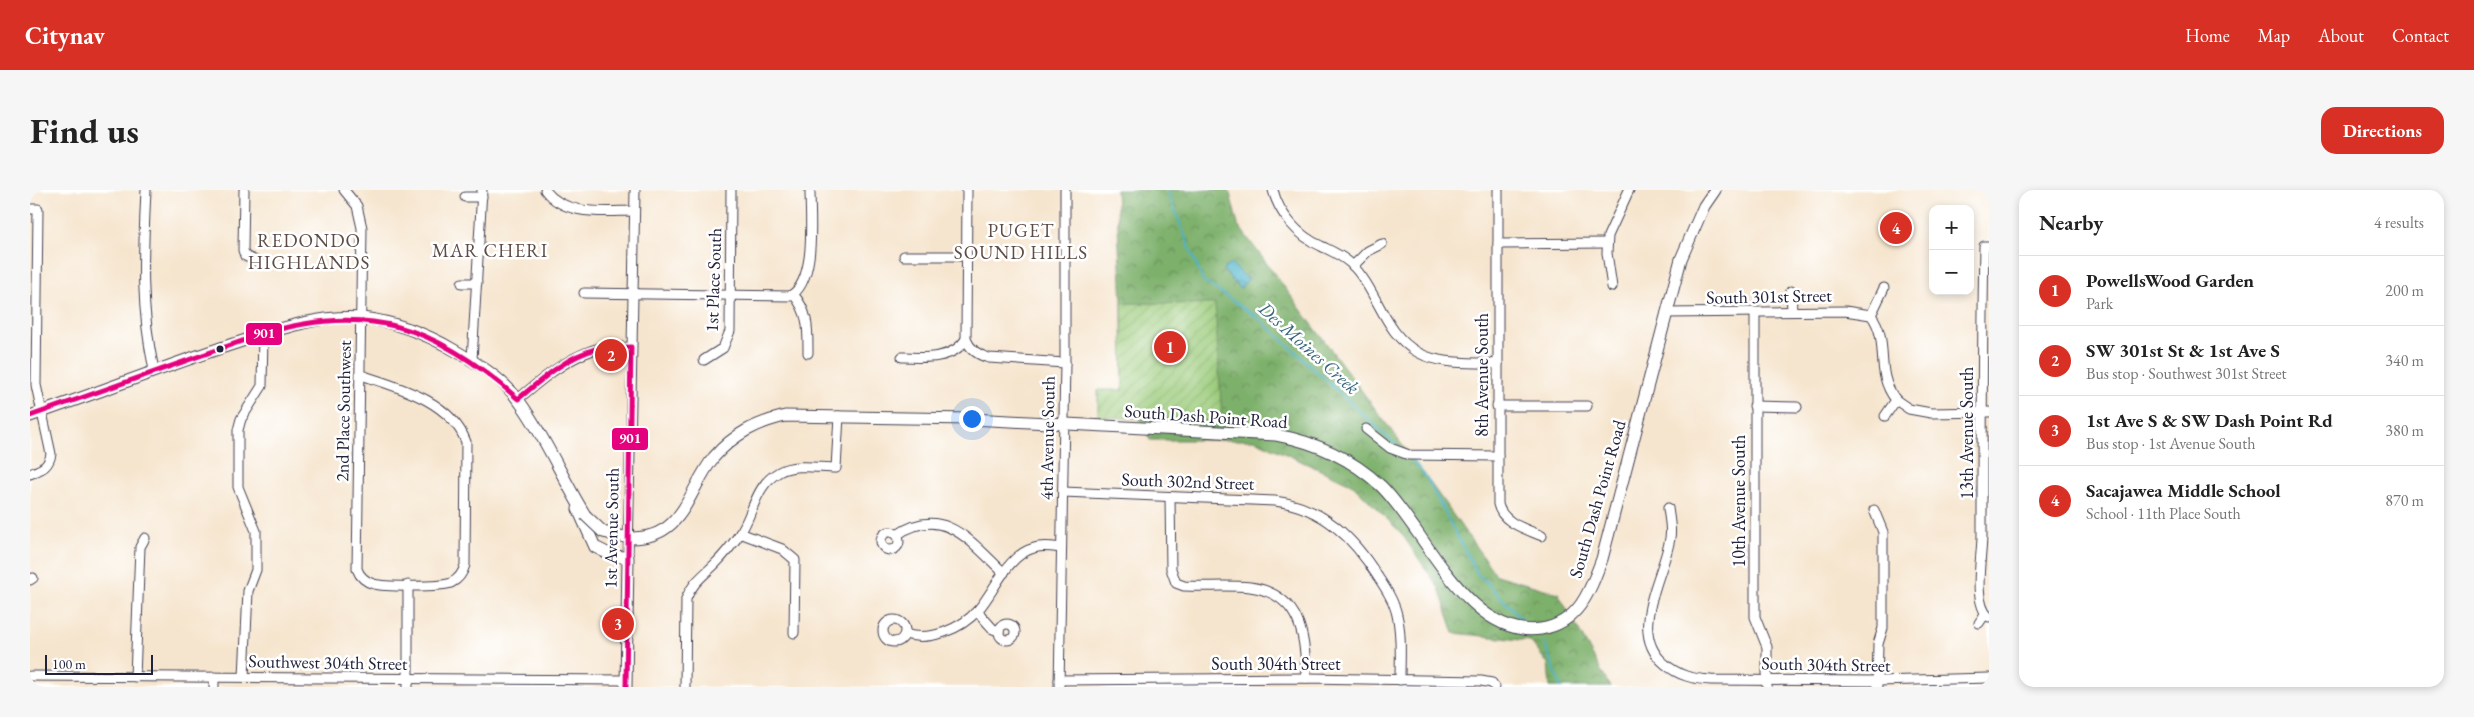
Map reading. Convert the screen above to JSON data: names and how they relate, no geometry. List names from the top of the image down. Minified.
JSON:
{"streets":{"main road":["South Dash Point Road","1st Avenue South"],"street":["1st Place South","South 301st Street","8th Avenue South","2nd Place Southwest","13th Avenue South","4th Avenue South","South 302nd Street","10th Avenue South","Southwest 304th Street","South 304th Street"]},"crossings":[["South 301st Street","South Dash Point Road"],["South 301st Street","10th Avenue South"],["South Dash Point Road","4th Avenue South"],["4th Avenue South","South 302nd Street"],["4th Avenue South","South 304th Street"],["South 302nd Street","South 304th Street"],["10th Avenue South","South 304th Street"],["1st Avenue South","Southwest 304th Street"]],"districts":["PUGET SOUND HILLS","REDONDO HIGHLANDS","MAR CHERI"],"water":["Des Moines Creek"],"lines":["transit line 901"],"scale_bar":"100 m","page":{"header":"Citynav","nav":["Home","Map","About","Contact"],"buttons":"Directions","title":"Find us","heading":["Nearby","4 results"],"map_buttons":["+","−"],"pins":["4","1","2","3"],"list":[{"mark":"1","name":"PowellsWood Garden","note":"Park","value":"200 m"},{"mark":"2","name":"SW 301st St & 1st Ave S","note":"Bus stop · Southwest 301st Street","value":"340 m"},{"mark":"3","name":"1st Ave S & SW Dash Point Rd","note":"Bus stop · 1st Avenue South","value":"380 m"},{"mark":"4","name":"Sacajawea Middle School","note":"School · 11th Place South","value":"870 m"}],"scale":"100 m"}}
